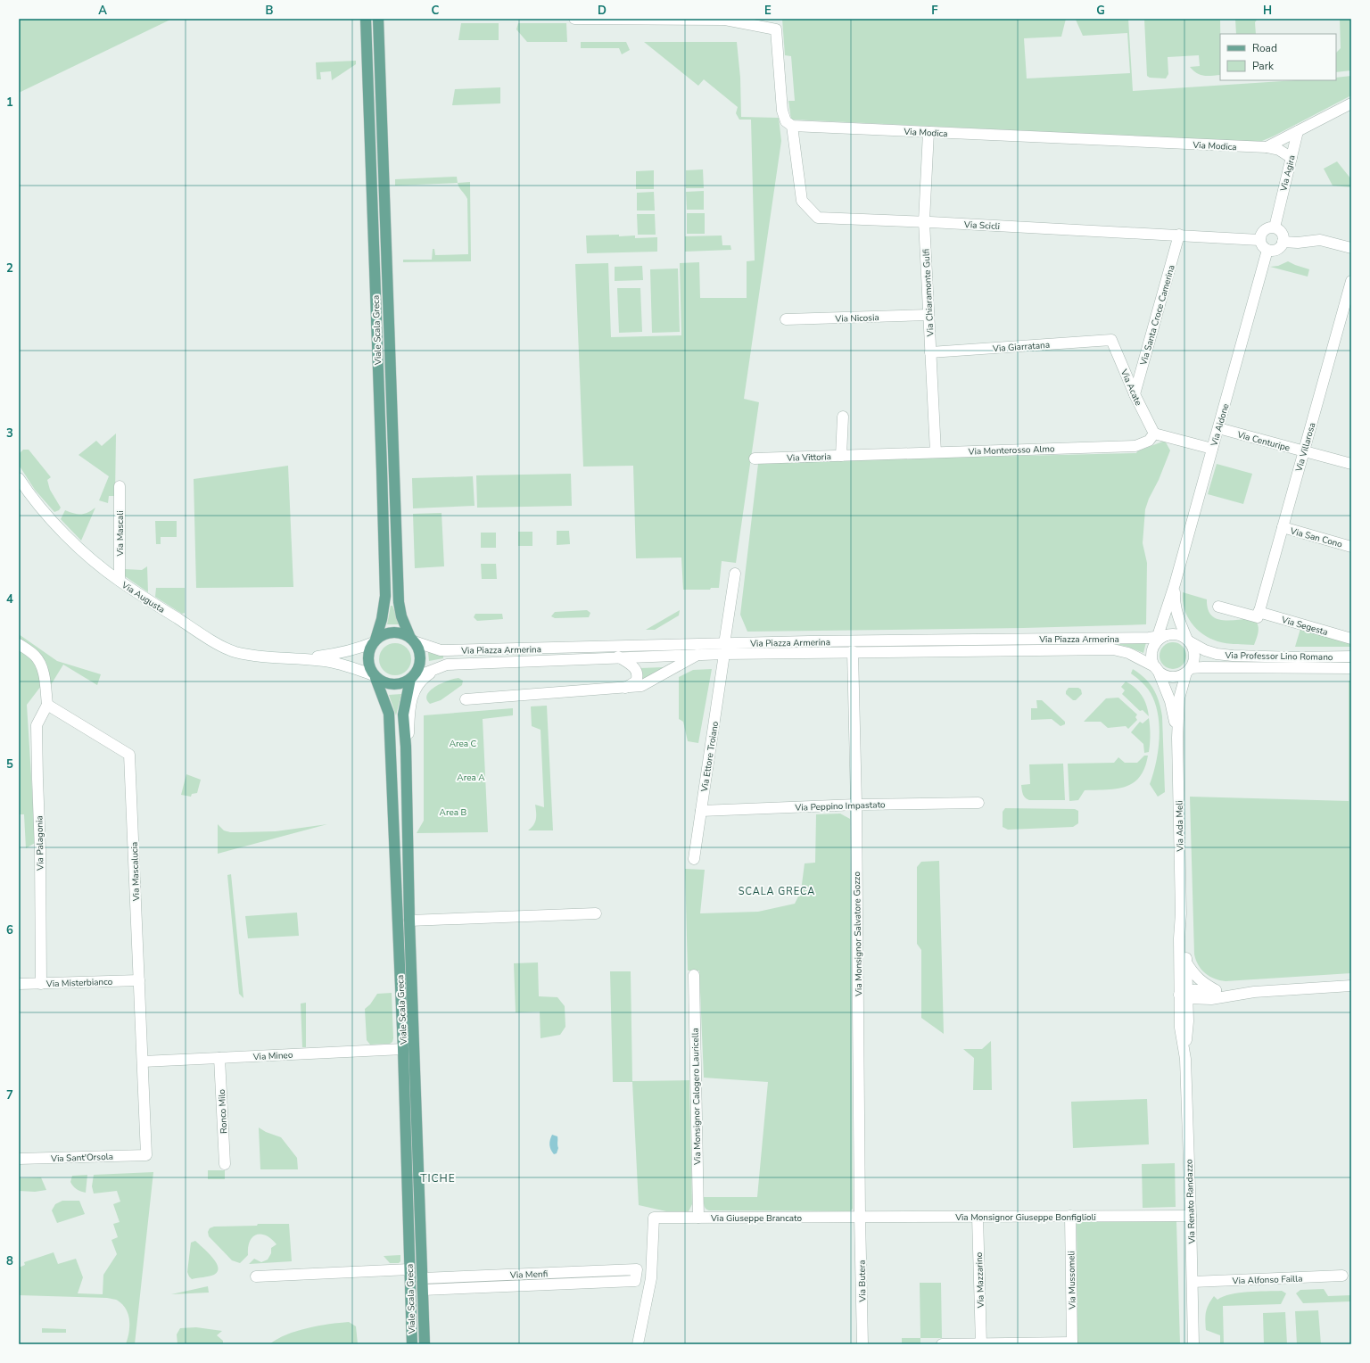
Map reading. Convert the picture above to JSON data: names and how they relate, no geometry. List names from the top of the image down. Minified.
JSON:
{"streets":{"main road":["Viale Scala Greca"],"street":["Via Modica","Via Agira","Via Scicli","Via Chiaramonte Gulfi","Via Santa Croce Camerina","Via Nicosia","Via Giarratana","Via Acate","Via Aidone","Via Centuripe","Via Villarosa","Via Monterosso Almo","Via Vittoria","Via Mascali","Via San Cono","Via Augusta","Via Segesta","Via Piazza Armerina","Via Professor Lino Romano","Via Ettore Troiano","Via Peppino Impastato","Via Ada Meli","Via Palagonia","Via Mascalucia","Via Monsignor Salvatore Gozzo","Via Misterbianco","Via Mineo","Via Monsignor Calogero Lauricella","Ronco Milo","Via Sant'Orsola","Via Renato Randazzo","Via Monsignor Giuseppe Bonfiglioli","Via Giuseppe Brancato","Via Menfi","Via Alfonso Failla","Via Mazzarino","Via Mussomeli","Via Butera"]},"crossings":[["Via Modica","Via Agira"],["Via Modica","Via Scicli"],["Via Modica","Via Chiaramonte Gulfi"],["Via Agira","Via Scicli"],["Via Agira","Via Aidone"],["Via Scicli","Via Chiaramonte Gulfi"],["Via Scicli","Via Santa Croce Camerina"],["Via Scicli","Via Aidone"],["Via Chiaramonte Gulfi","Via Nicosia"],["Via Chiaramonte Gulfi","Via Giarratana"],["Via Chiaramonte Gulfi","Via Monterosso Almo"],["Via Santa Croce Camerina","Via Acate"],["Viale Scala Greca","Via Piazza Armerina"],["Viale Scala Greca","Via Mineo"],["Viale Scala Greca","Via Menfi"],["Via Giarratana","Via Acate"],["Via Acate","Via Monterosso Almo"],["Via Aidone","Via Centuripe"],["Via Centuripe","Via Villarosa"],["Via Villarosa","Via San Cono"],["Via Villarosa","Via Segesta"],["Via Monterosso Almo","Via Vittoria"],["Via Mascali","Via Augusta"],["Via Piazza Armerina","Via Professor Lino Romano"],["Via Piazza Armerina","Via Ettore Troiano"],["Via Piazza Armerina","Via Monsignor Salvatore Gozzo"],["Via Ettore Troiano","Via Peppino Impastato"],["Via Peppino Impastato","Via Monsignor Salvatore Gozzo"],["Via Palagonia","Via Mascalucia"],["Via Palagonia","Via Misterbianco"],["Via Mascalucia","Via Misterbianco"],["Via Mascalucia","Via Mineo"],["Via Mascalucia","Via Sant'Orsola"],["Via Monsignor Salvatore Gozzo","Via Monsignor Giuseppe Bonfiglioli"],["Via Monsignor Salvatore Gozzo","Via Giuseppe Brancato"],["Via Monsignor Salvatore Gozzo","Via Butera"],["Via Mineo","Ronco Milo"],["Via Monsignor Calogero Lauricella","Via Giuseppe Brancato"],["Via Renato Randazzo","Via Monsignor Giuseppe Bonfiglioli"],["Via Renato Randazzo","Via Alfonso Failla"],["Via Monsignor Giuseppe Bonfiglioli","Via Giuseppe Brancato"],["Via Monsignor Giuseppe Bonfiglioli","Via Mazzarino"],["Via Monsignor Giuseppe Bonfiglioli","Via Mussomeli"],["Via Monsignor Giuseppe Bonfiglioli","Via Butera"],["Via Giuseppe Brancato","Via Butera"]],"districts":["SCALA GRECA","TICHE"],"parks":["Area C","Area A","Area B"],"legend":["Road","Park"],"grid":{"columns":["A","B","C","D","E","F","G","H"],"rows":["1","2","3","4","5","6","7","8"]}}
